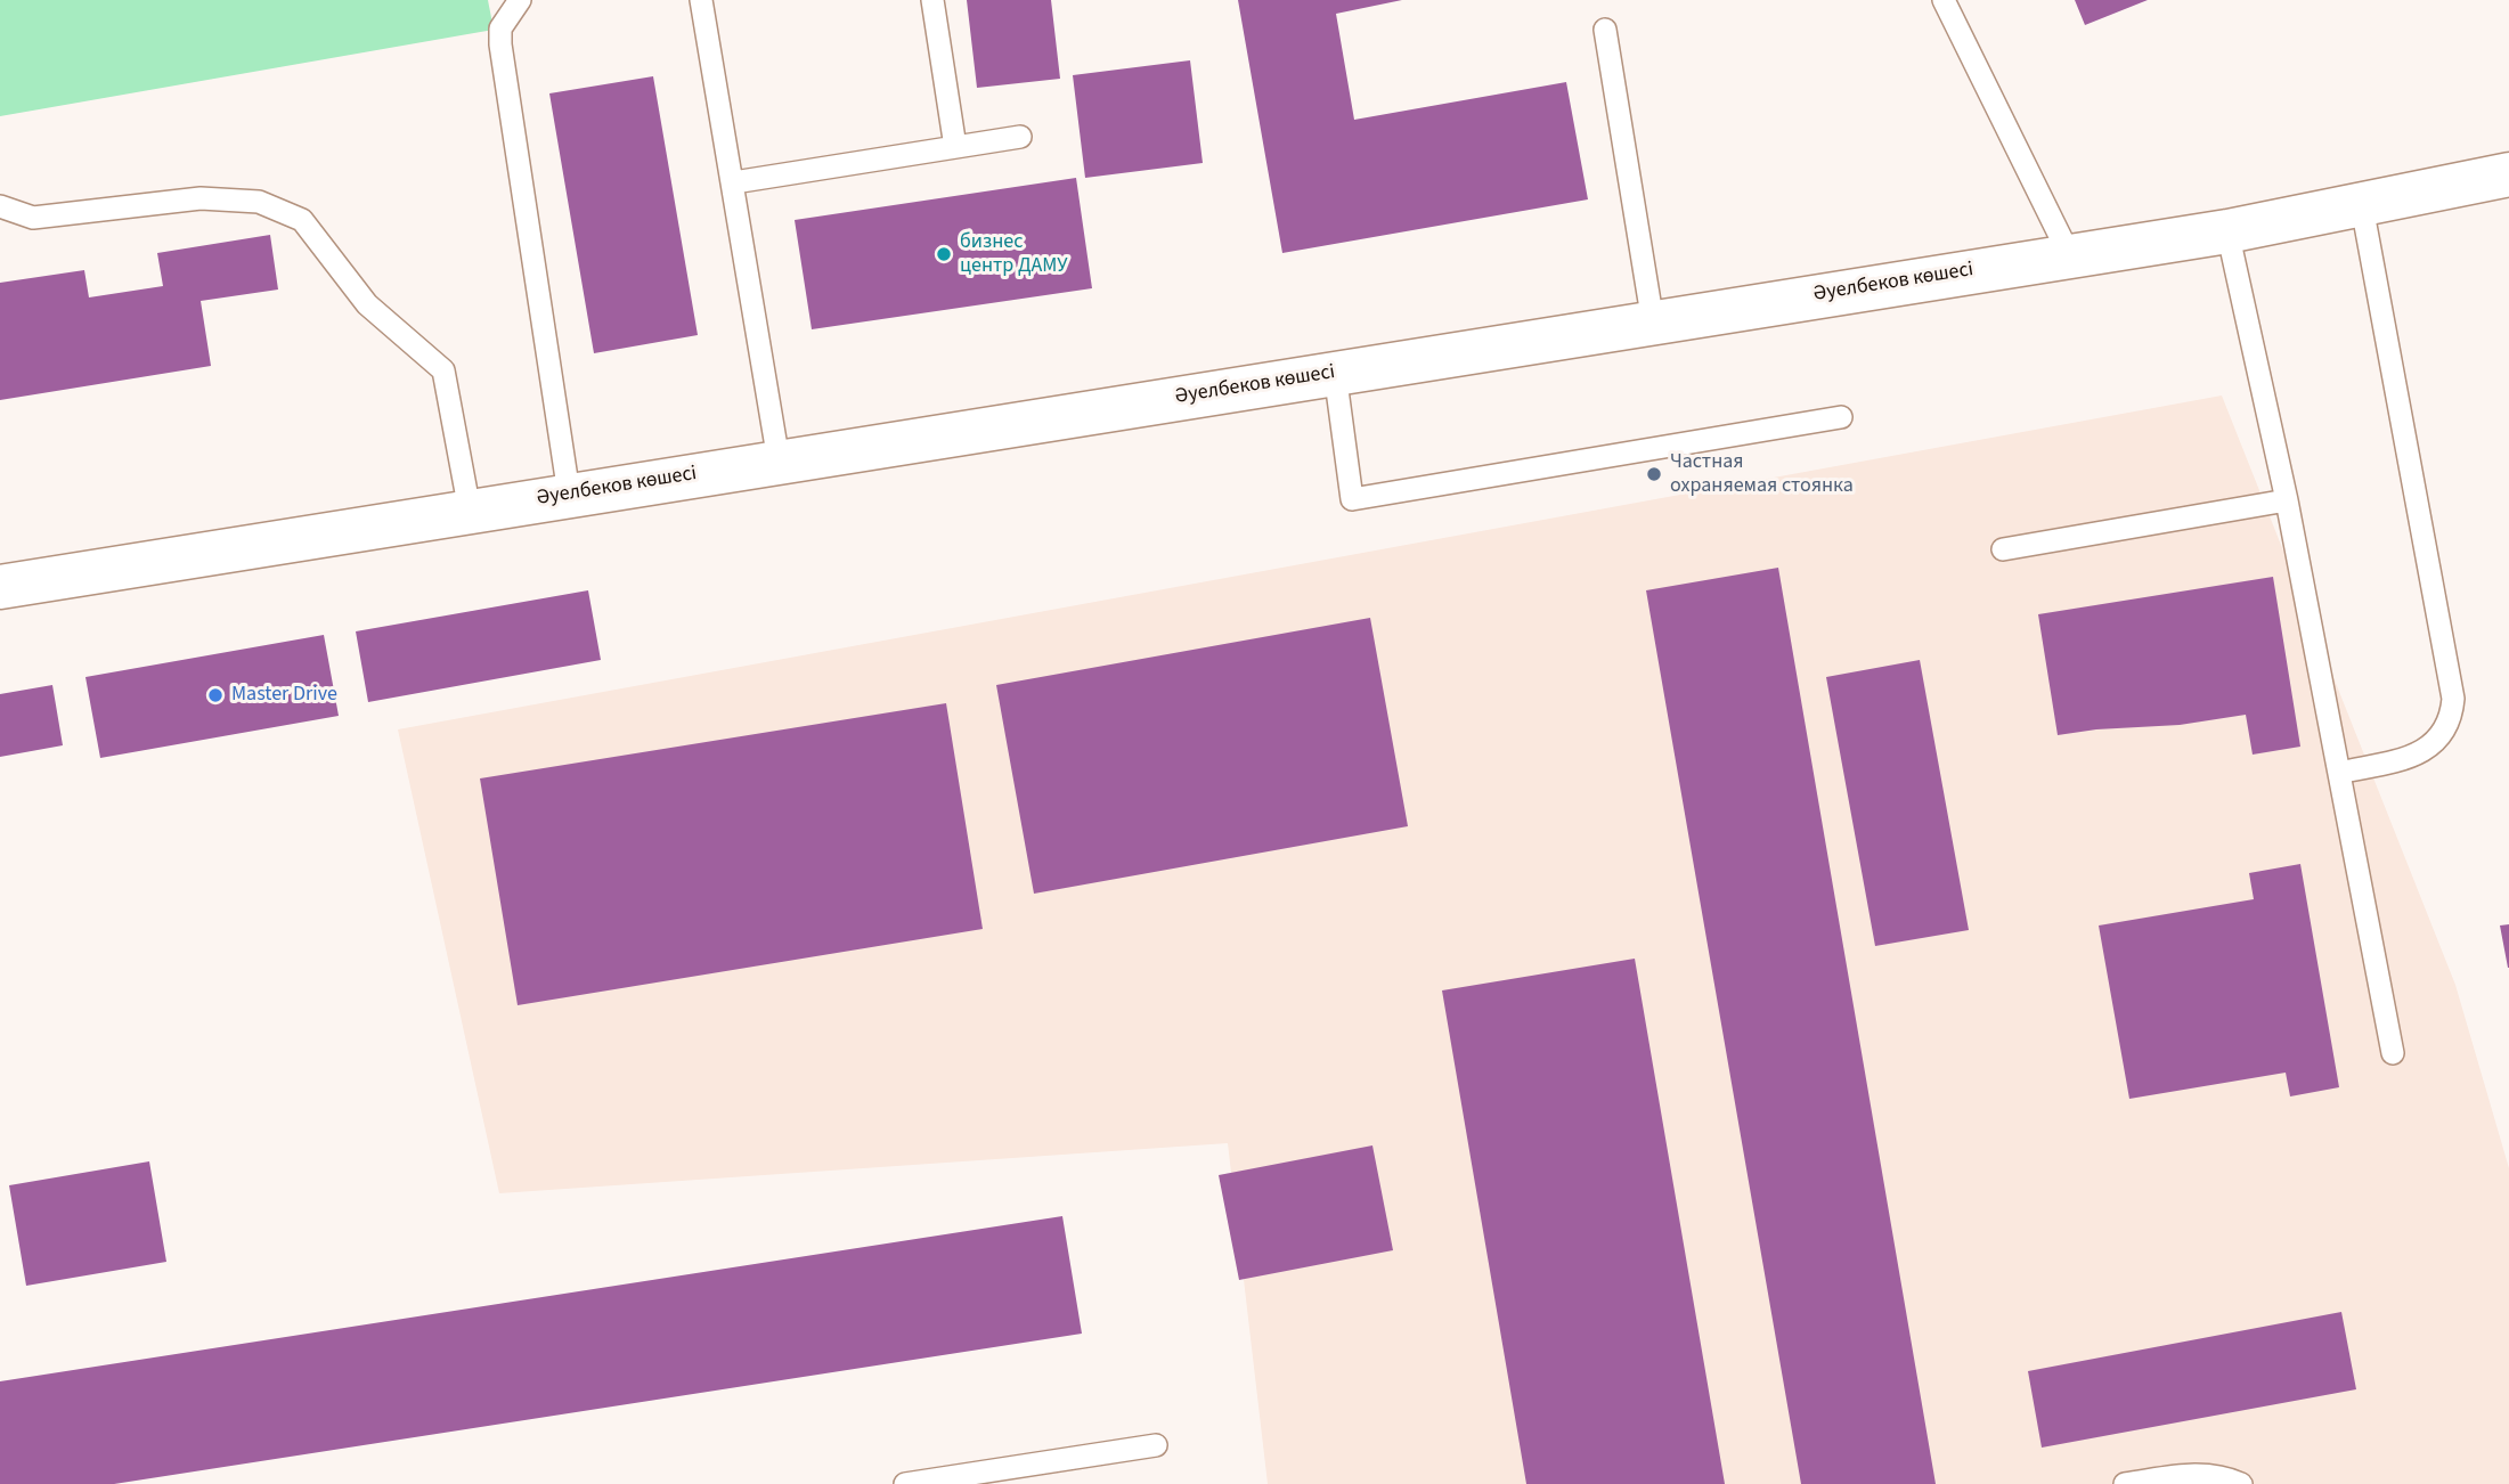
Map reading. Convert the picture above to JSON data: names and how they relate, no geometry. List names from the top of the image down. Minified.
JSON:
{"streets":{"street":["Әуелбеков көшесі"]},"places":["бизнес центр ДАМУ","Частная охраняемая стоянка","Master Drive"]}
